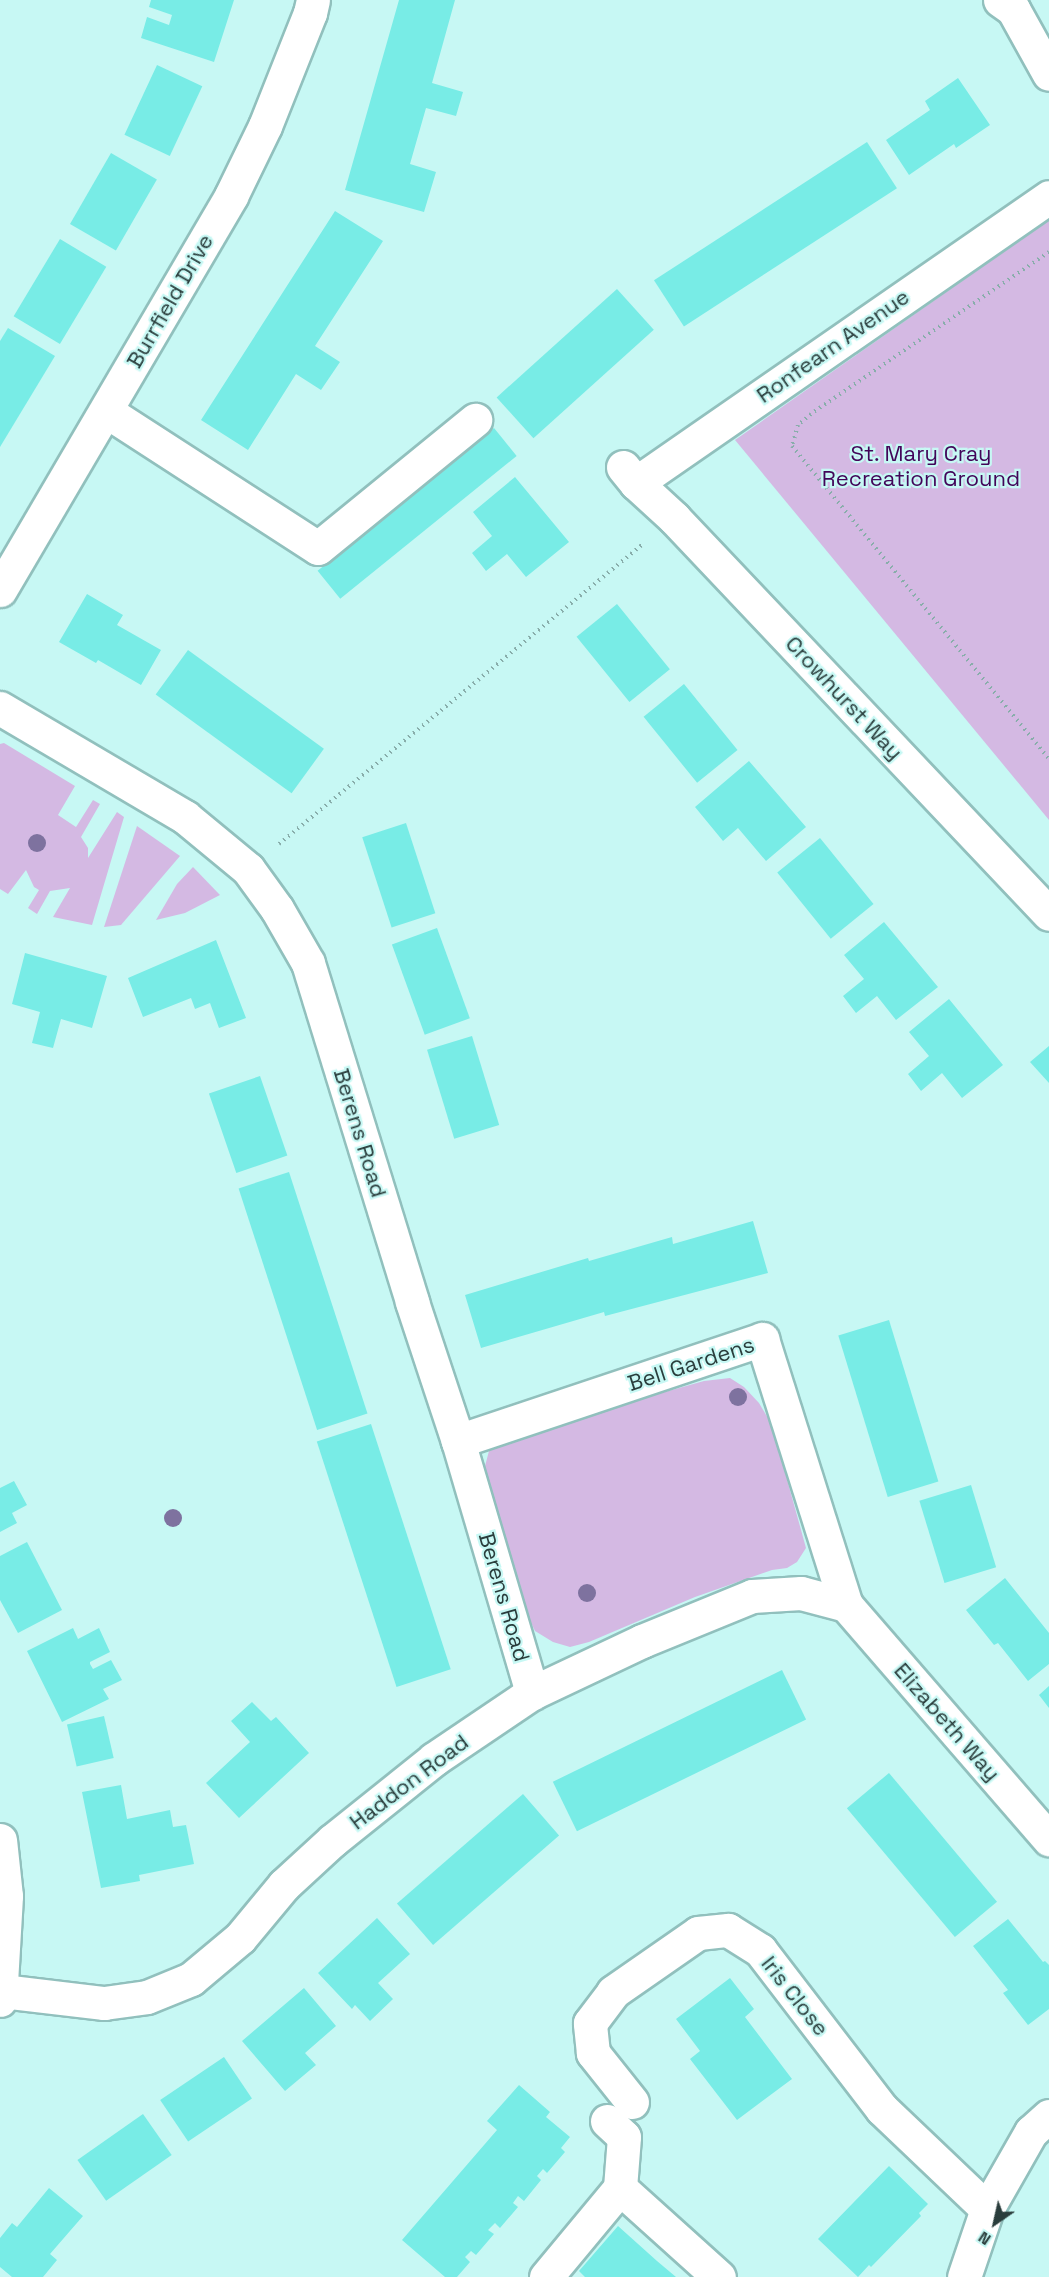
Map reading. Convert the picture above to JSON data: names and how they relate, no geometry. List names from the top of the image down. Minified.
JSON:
{"streets":{"street":["Burrfield Drive","Ronfearn Avenue","Crowhurst Way","Berens Road","Bell Gardens","Elizabeth Way","Haddon Road","Iris Close"]},"crossings":[["Ronfearn Avenue","Crowhurst Way"],["Berens Road","Bell Gardens"],["Berens Road","Haddon Road"],["Bell Gardens","Elizabeth Way"],["Bell Gardens","Haddon Road"],["Elizabeth Way","Haddon Road"]],"parks":["St. Mary Cray Recreation Ground"],"north":"bottom left"}
